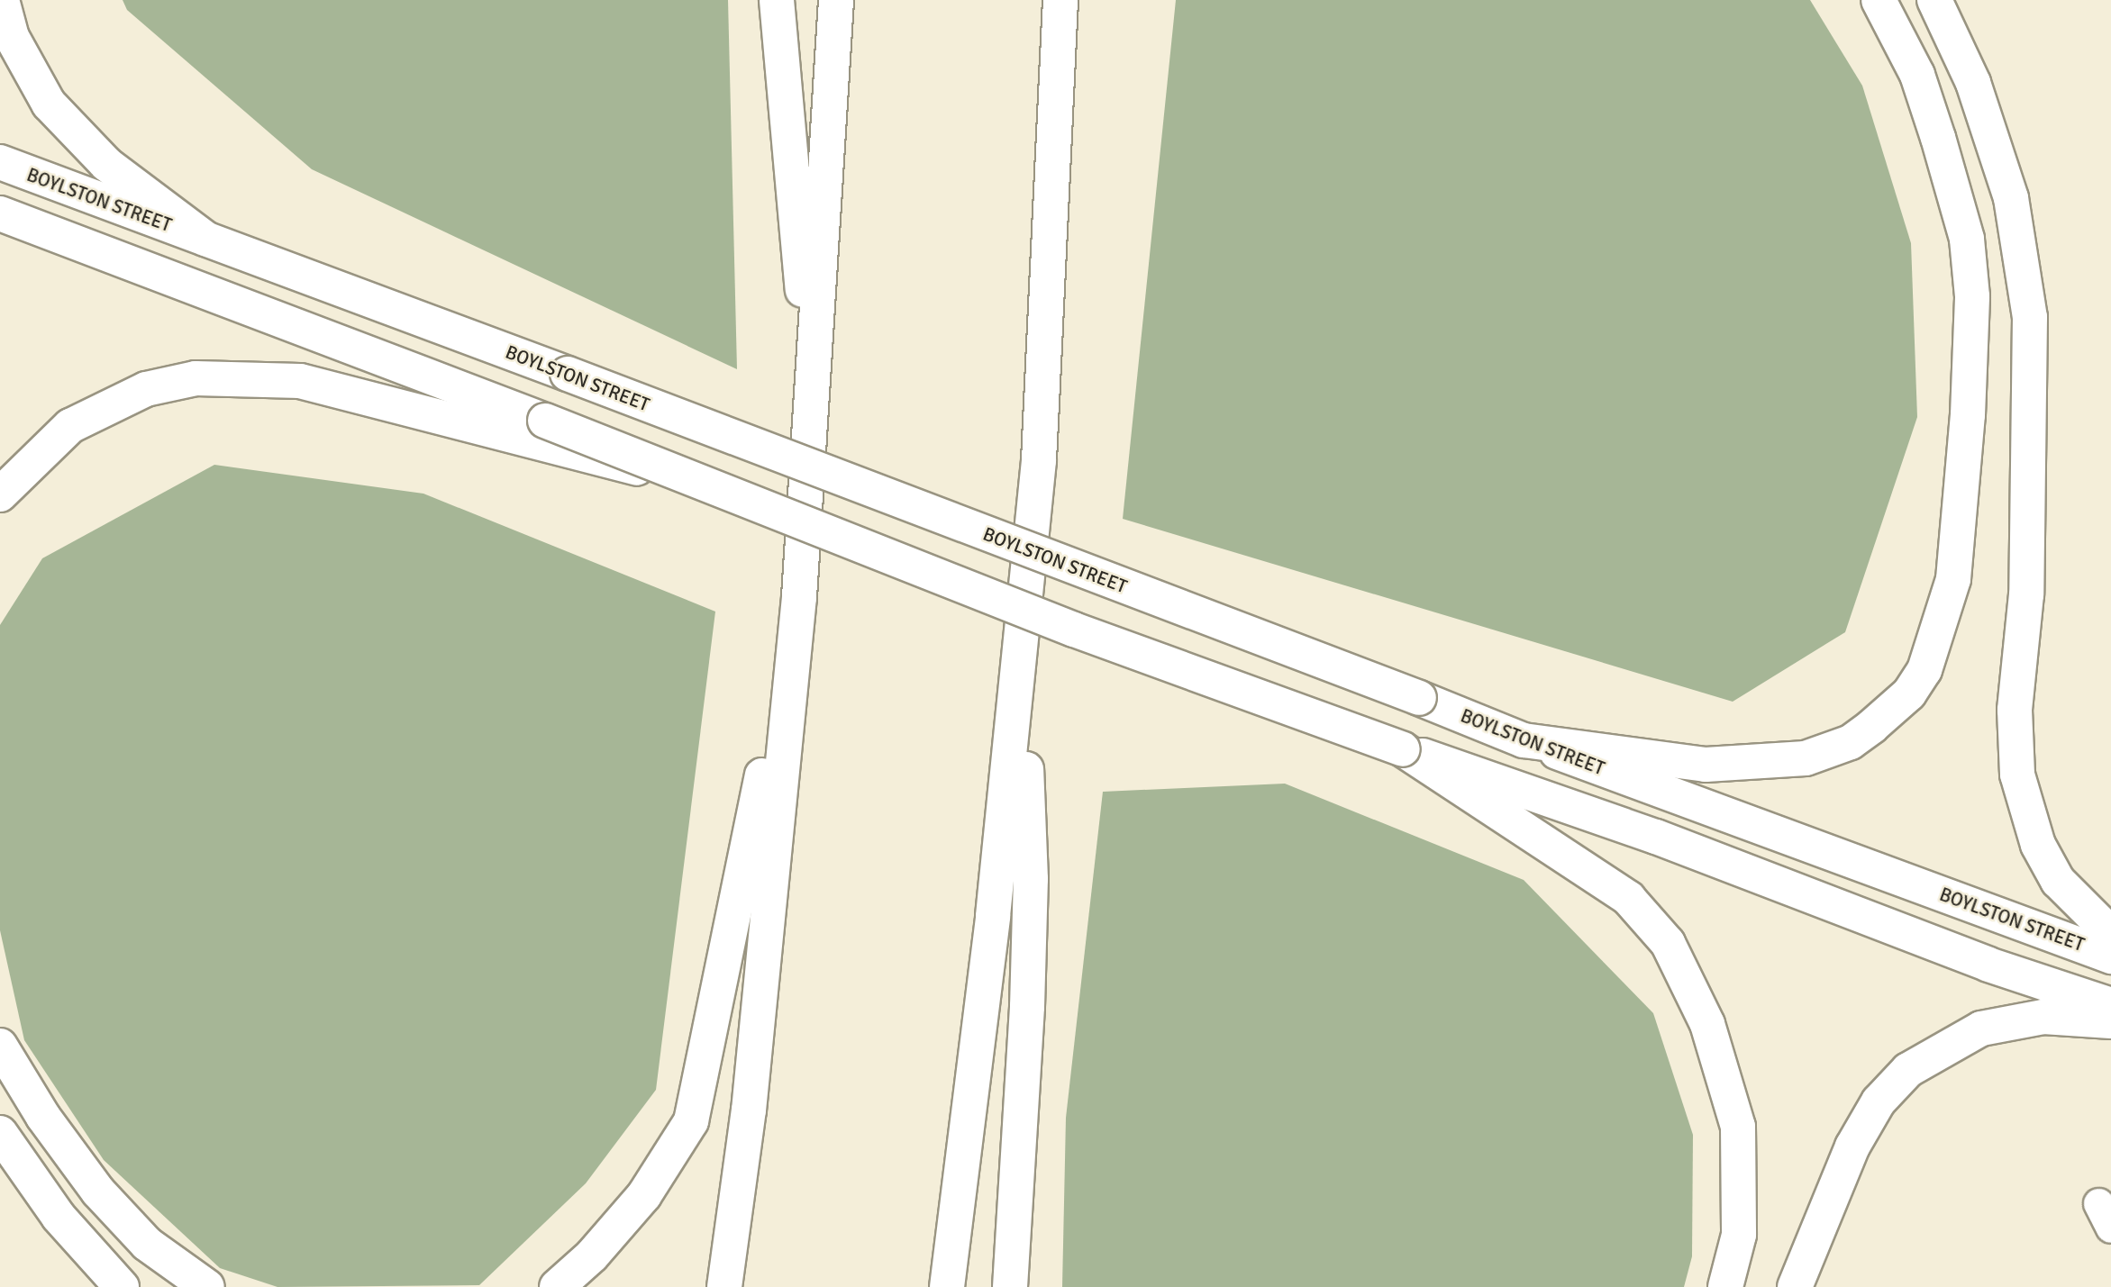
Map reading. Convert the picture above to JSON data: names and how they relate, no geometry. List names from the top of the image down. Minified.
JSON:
{"streets":{"main road":["BOYLSTON STREET"]}}
